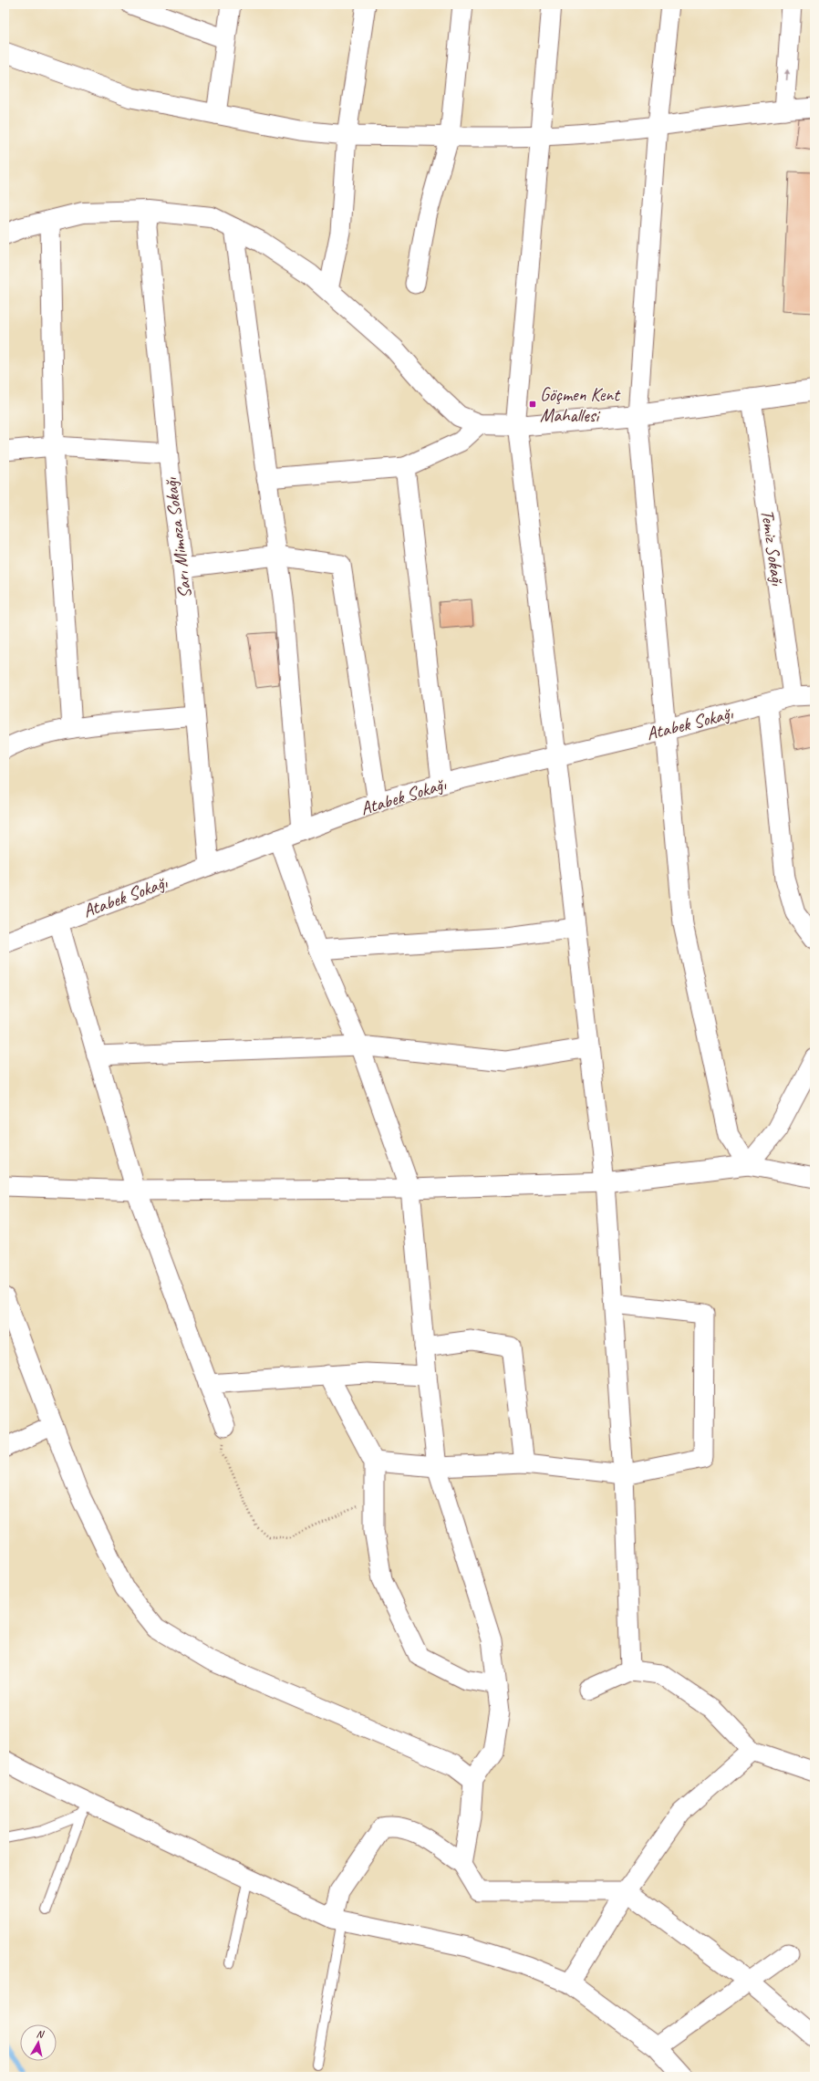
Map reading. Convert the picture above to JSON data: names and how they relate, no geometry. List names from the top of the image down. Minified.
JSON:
{"streets":{"street":["Sarı Mimoza Sokağı","Temiz Sokağı","Atabek Sokağı"]},"crossings":[["Sarı Mimoza Sokağı","Atabek Sokağı"],["Temiz Sokağı","Atabek Sokağı"]],"places":{"transit":["Göçmen Kent Mahallesi"]},"north":"top"}
